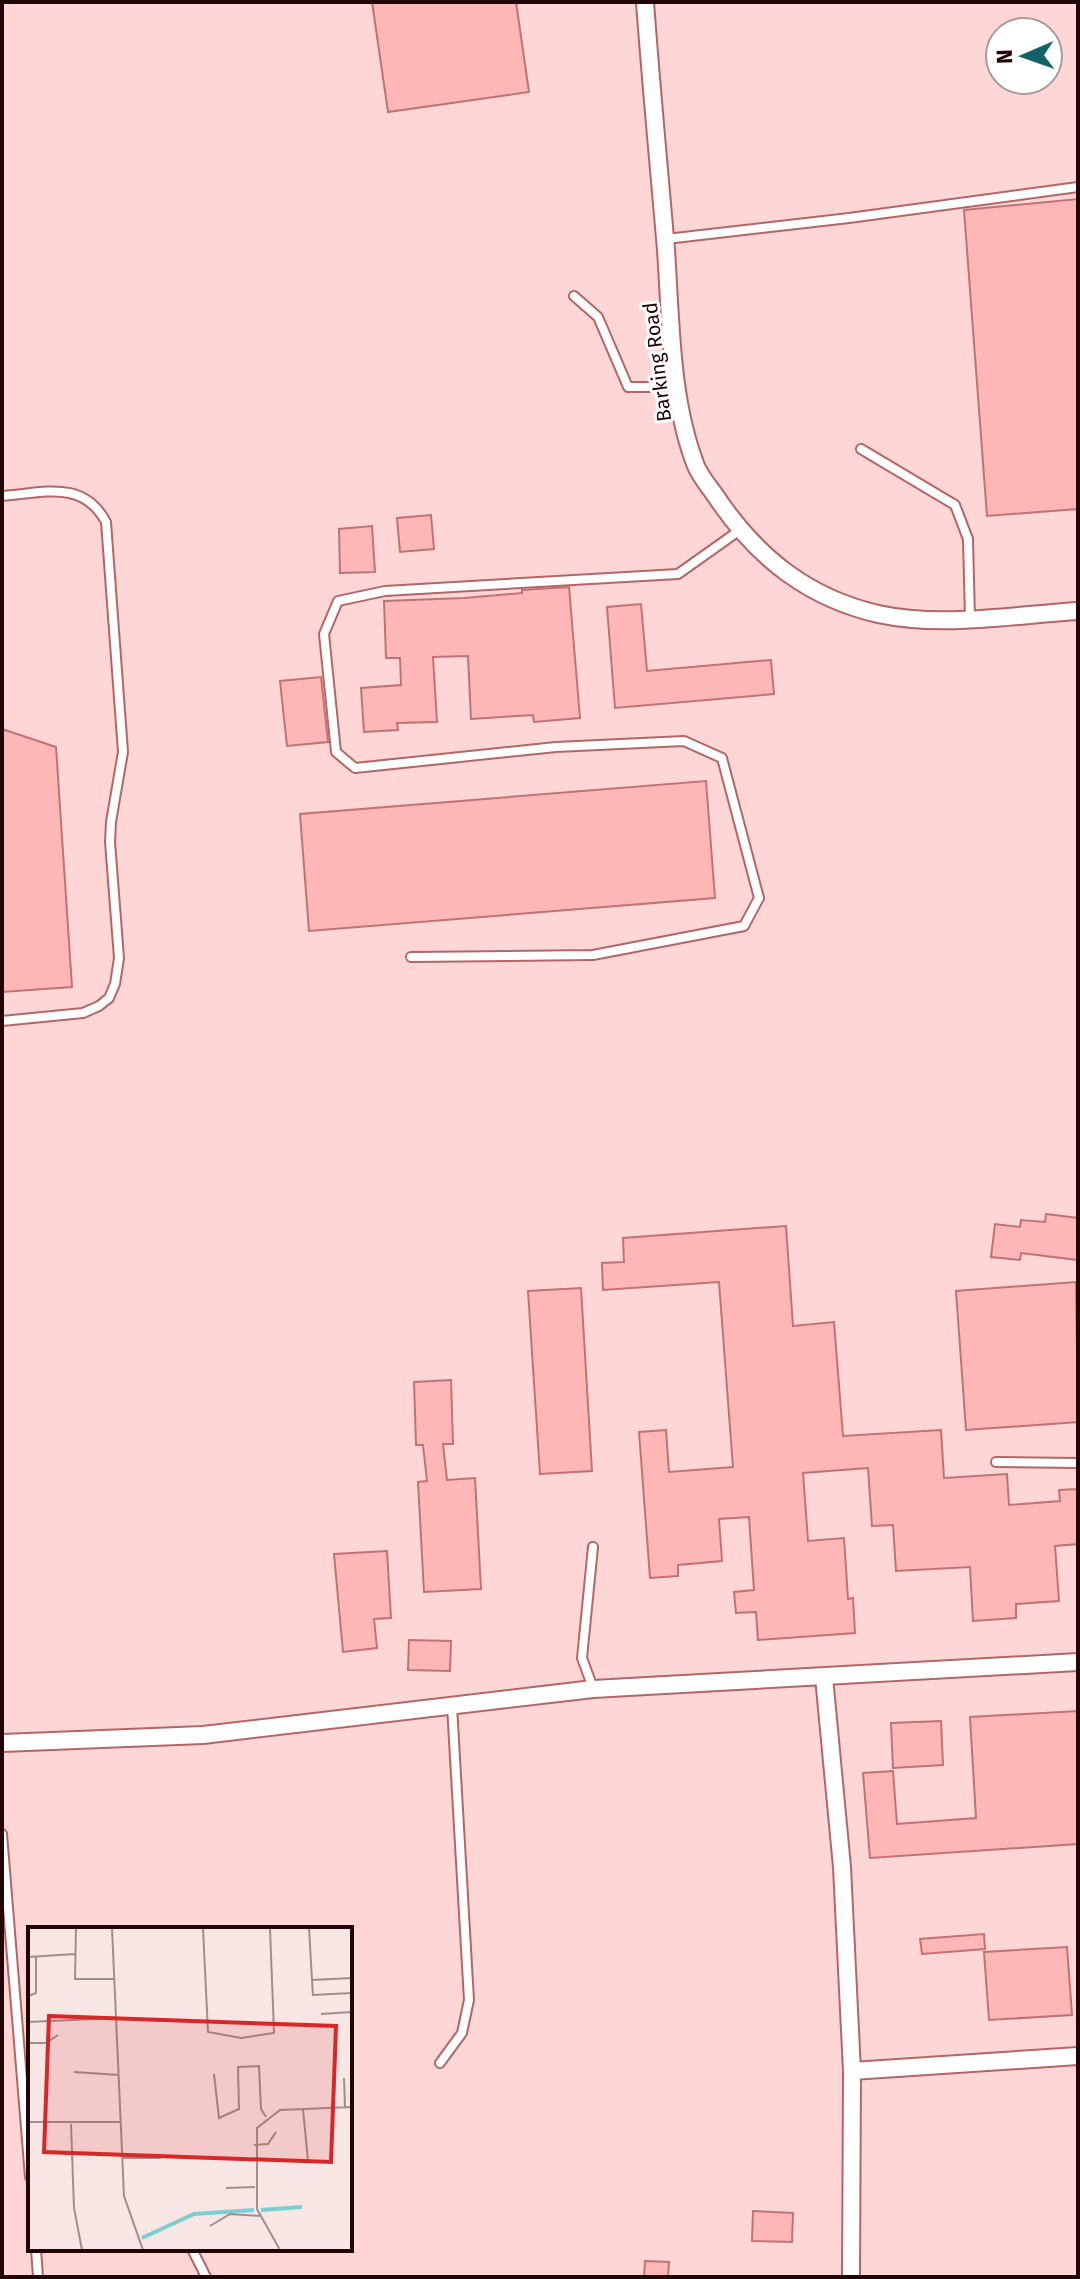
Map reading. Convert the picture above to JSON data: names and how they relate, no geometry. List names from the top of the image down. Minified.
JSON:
{"streets":{"street":["Barking Road"]},"north":"left"}
